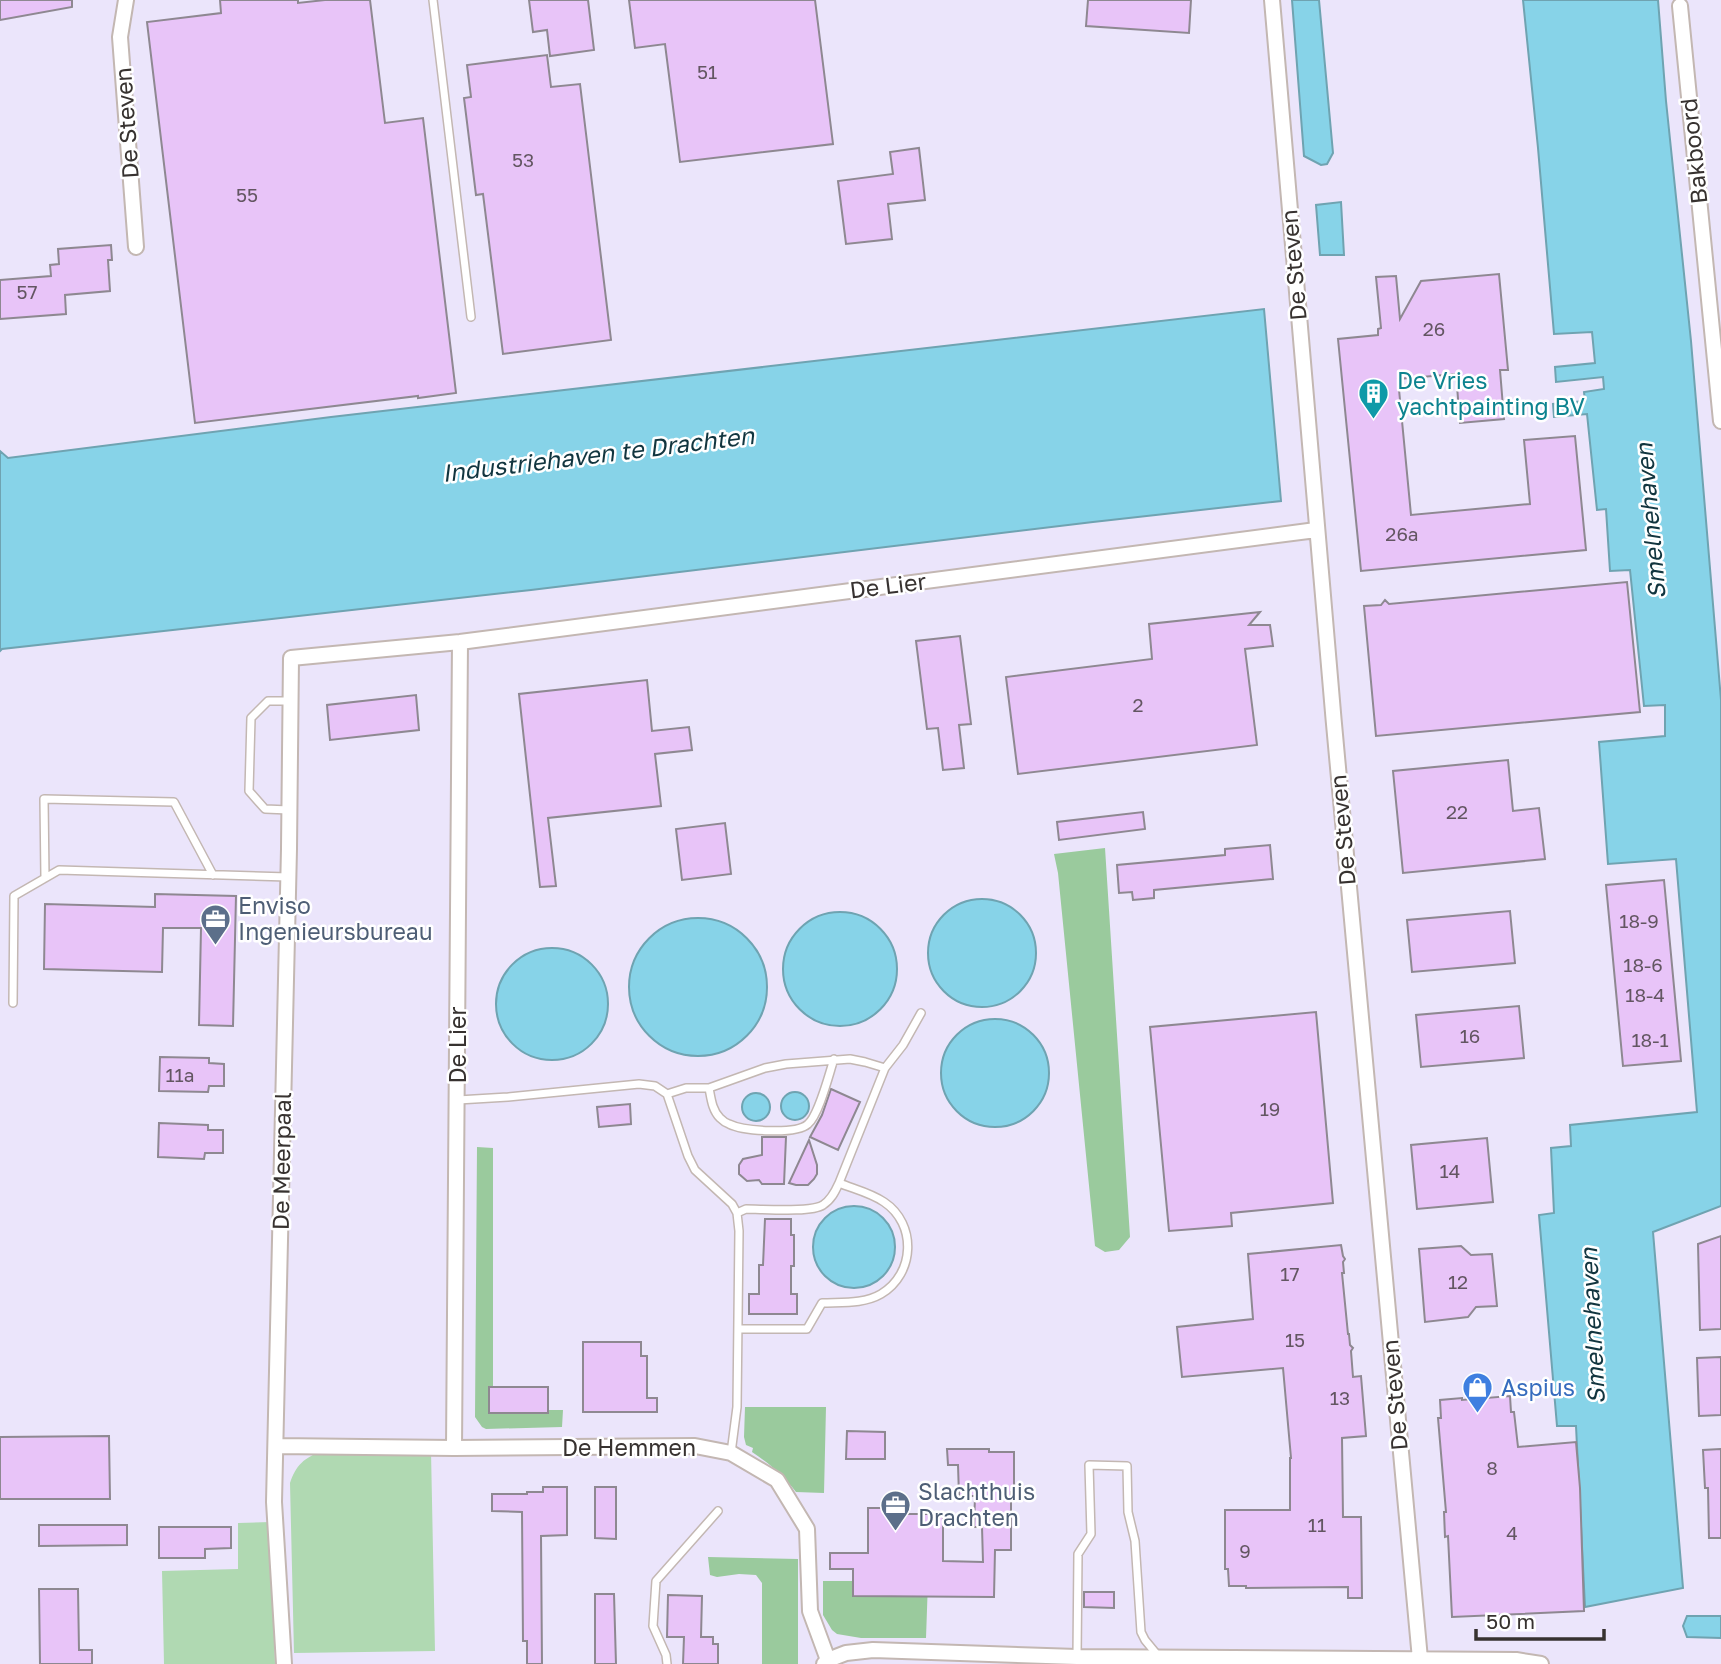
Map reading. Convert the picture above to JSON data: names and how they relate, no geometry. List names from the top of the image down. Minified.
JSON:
{"streets":{"street":["De Steven","Bakboord","De Lier","De Meerpaal","De Hemmen"]},"crossings":[["De Steven","De Lier"],["De Lier","De Meerpaal"],["De Lier","De Hemmen"],["De Meerpaal","De Hemmen"]],"water":["Industriehaven te Drachten","Smelnehaven"],"places":{"building":["De Vries yachtpainting BV"],"office":["Enviso Ingenieursbureau","Slachthuis Drachten"],"shop":["Aspius"]},"house_numbers":["51","53","55","57","26","26a","2","22","18-9","18-6","18-4","16","18-1","11a","19","14","17","12","15","13","8","11","4","9"],"scale_bar":"50 m"}
